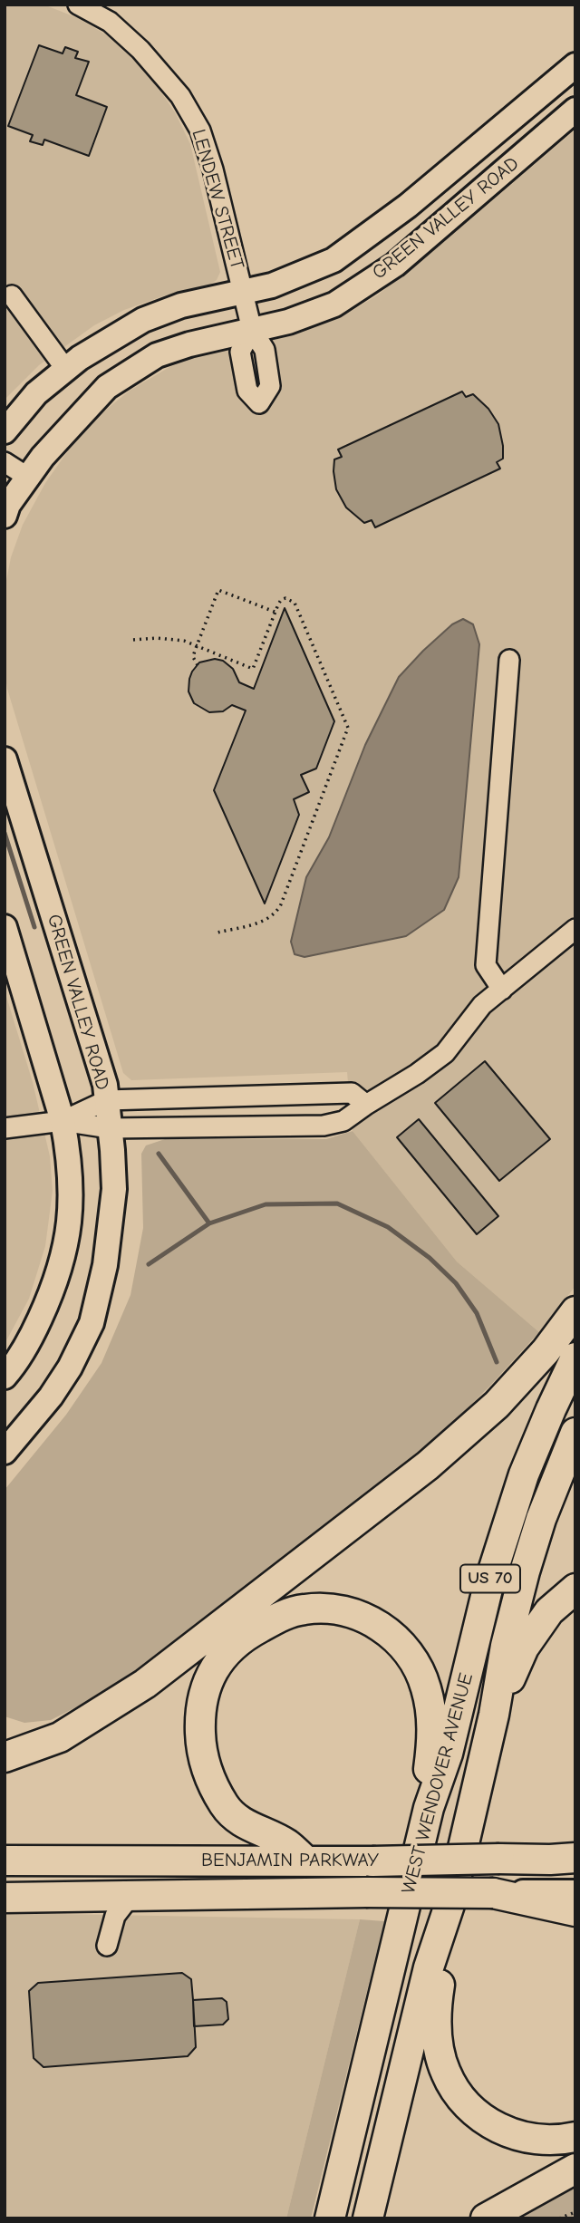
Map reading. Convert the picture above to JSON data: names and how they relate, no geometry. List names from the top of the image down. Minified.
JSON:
{"streets":{"highway":["US 70","WEST WENDOVER AVENUE","BENJAMIN PARKWAY"],"main road":["GREEN VALLEY ROAD"],"street":["LENDEW STREET"]},"crossings":[["LENDEW STREET","GREEN VALLEY ROAD"]]}
